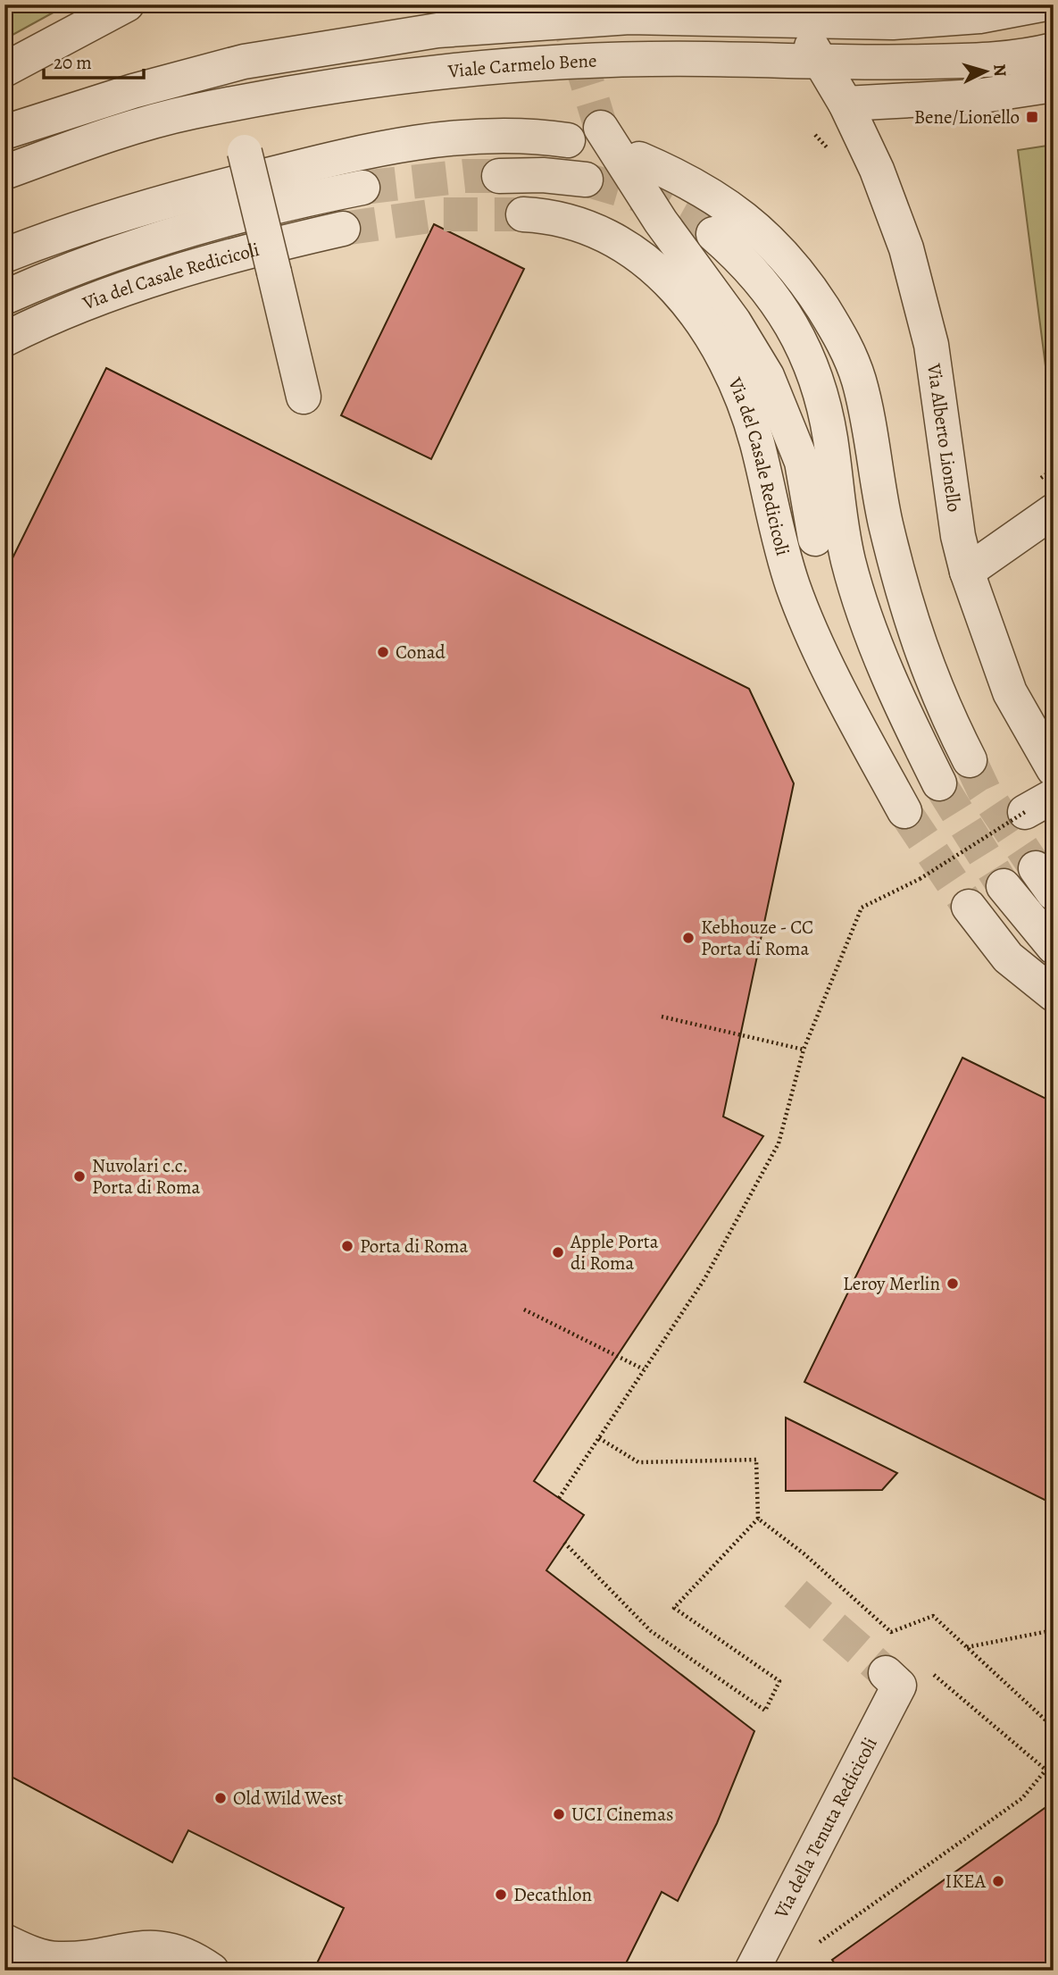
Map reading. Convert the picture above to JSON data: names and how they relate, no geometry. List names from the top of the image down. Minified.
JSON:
{"streets":{"street":["Viale Carmelo Bene","Via del Casale Redicicoli","Via Alberto Lionello","Via della Tenuta Redicicoli"]},"crossings":[["Viale Carmelo Bene","Via Alberto Lionello"]],"places":{"transit":["Bene/Lionello"],"other":["Conad","Kebhouze - CC Porta di Roma","Nuvolari c.c. Porta di Roma","Porta di Roma","Apple Porta di Roma","Leroy Merlin","Old Wild West","UCI Cinemas","IKEA","Decathlon"]},"scale_bar":"20 m","north":"right"}
